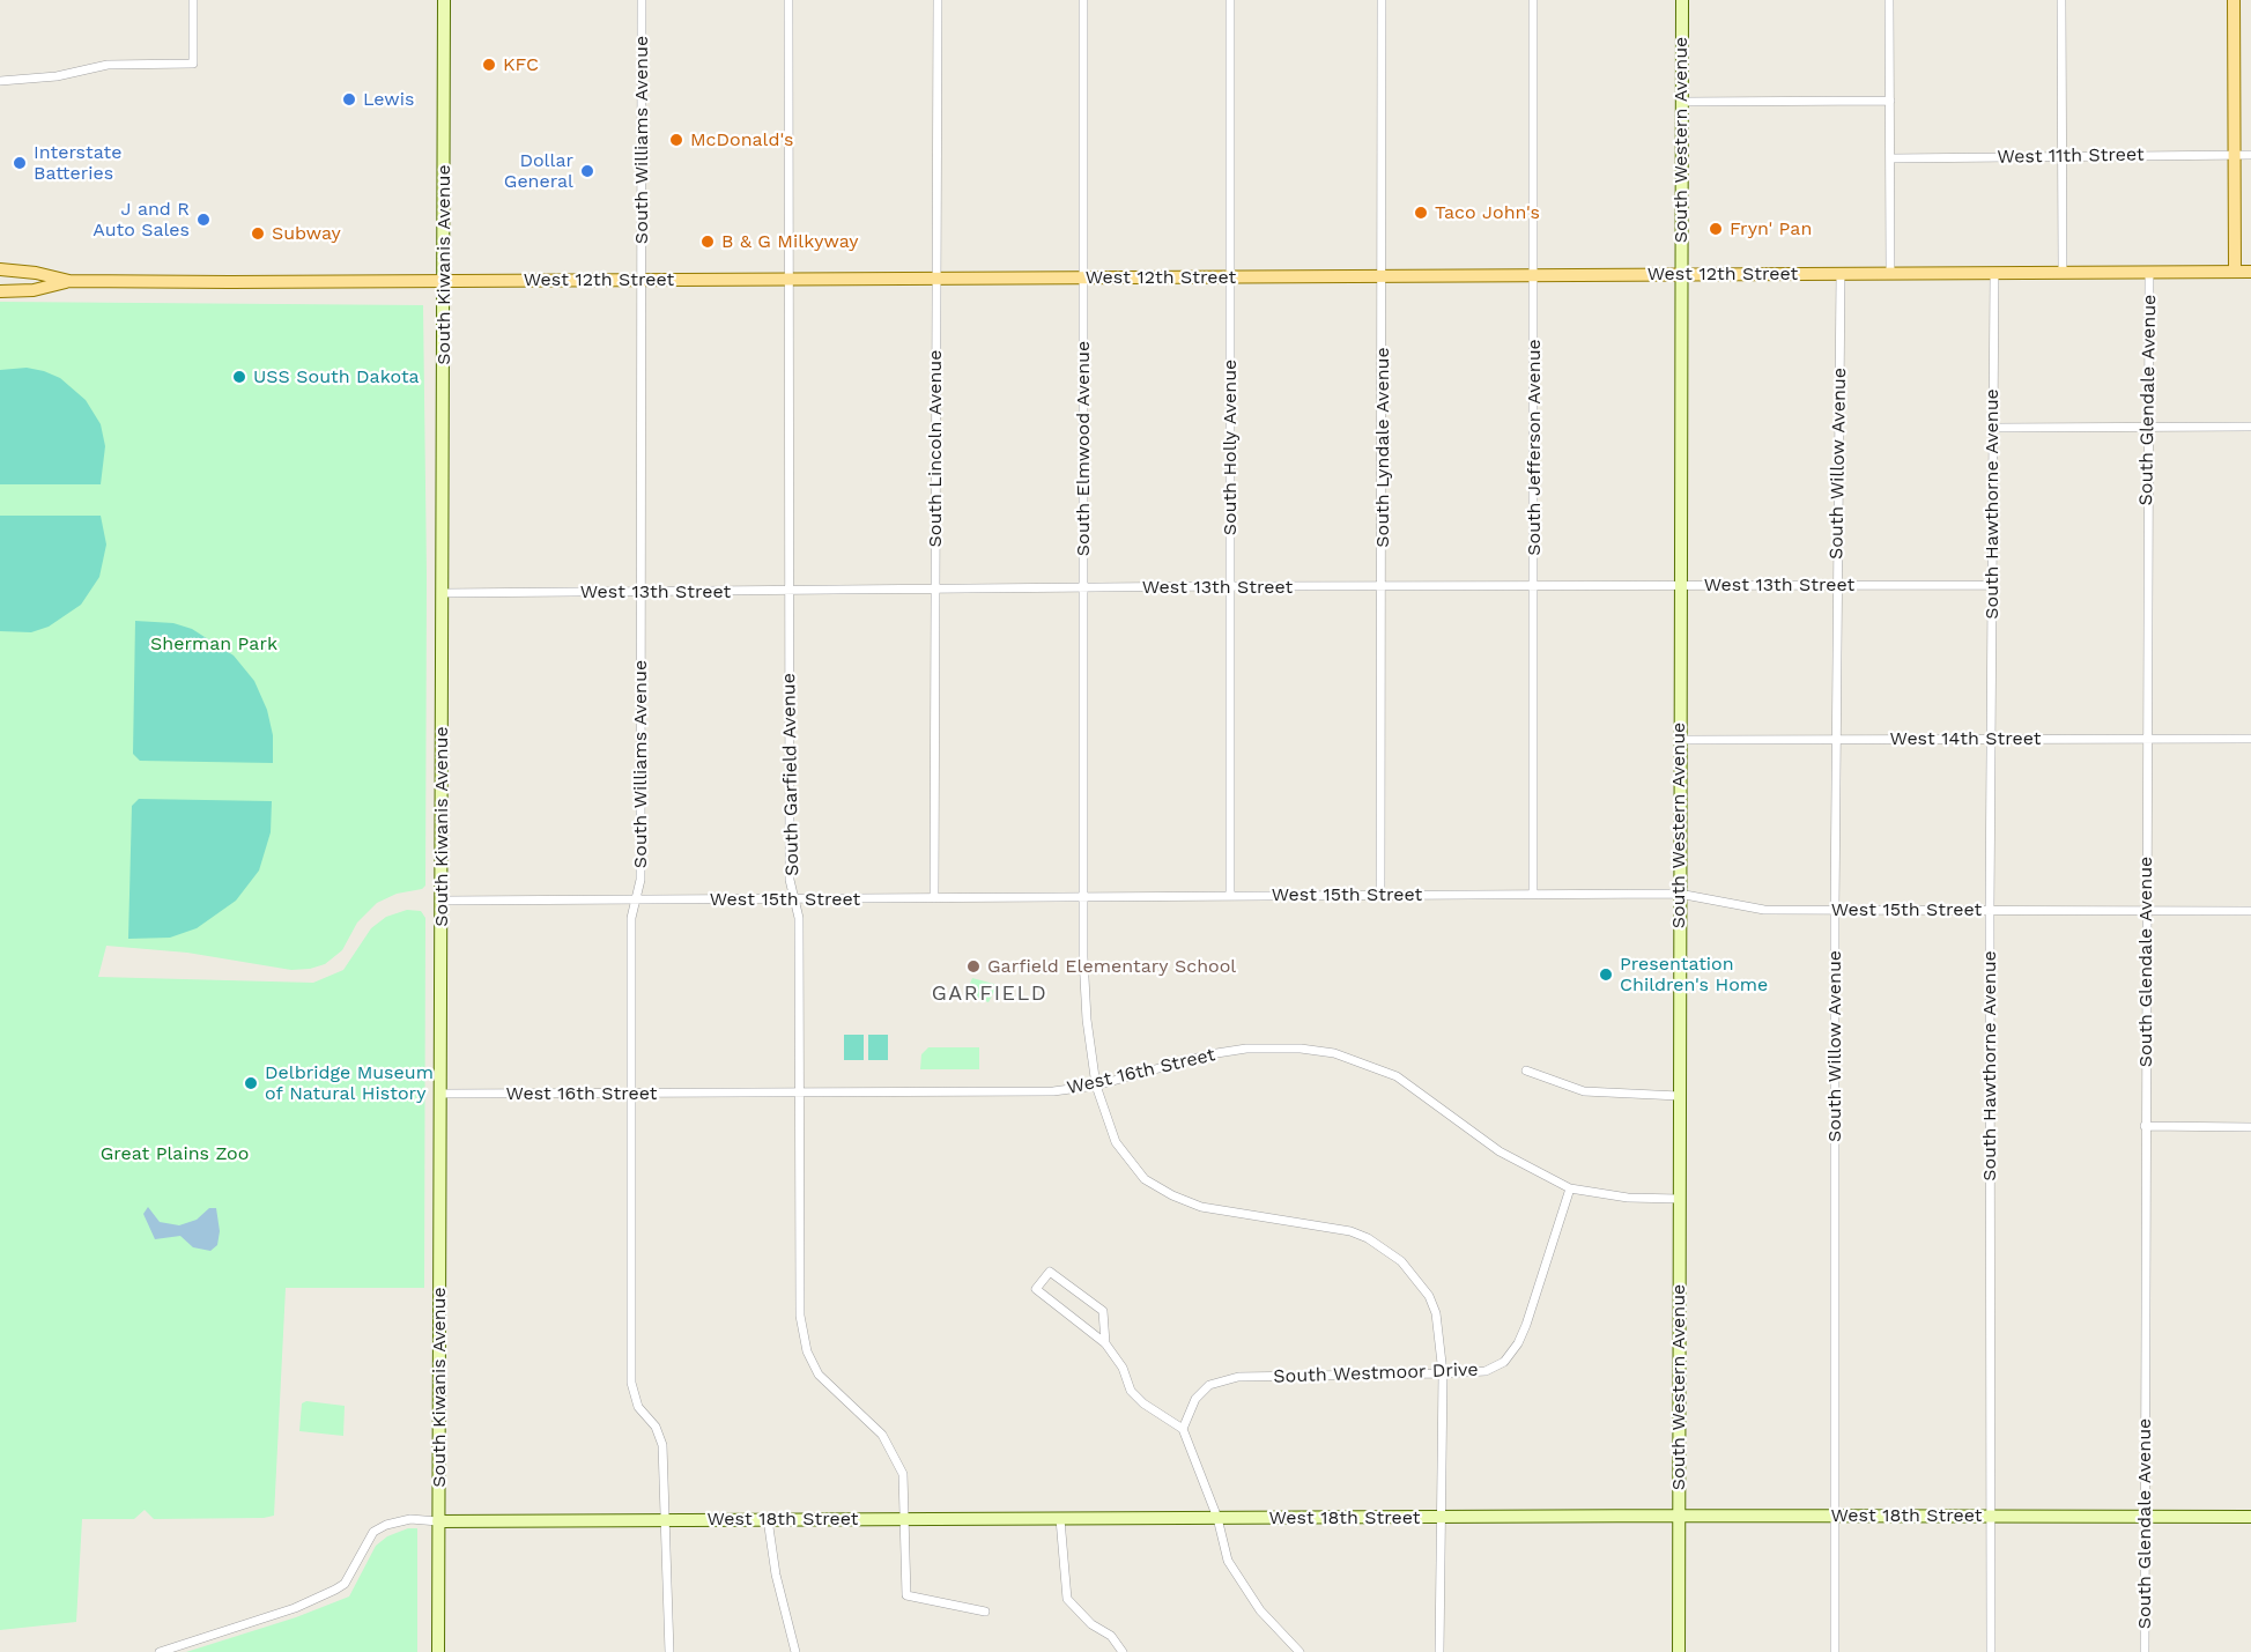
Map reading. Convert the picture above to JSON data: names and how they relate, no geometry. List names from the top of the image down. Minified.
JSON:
{"streets":{"main road":["West 12th Street"],"street":["South Williams Avenue","South Western Avenue","West 11th Street","South Kiwanis Avenue","South Glendale Avenue","South Holly Avenue","South Lyndale Avenue","South Jefferson Avenue","South Lincoln Avenue","South Elmwood Avenue","South Willow Avenue","South Hawthorne Avenue","West 13th Street","West 14th Street","South Garfield Avenue","West 15th Street","West 16th Street","South Westmoor Drive","West 18th Street"]},"crossings":[["South Williams Avenue","West 12th Street"],["South Williams Avenue","West 13th Street"],["South Williams Avenue","West 15th Street"],["South Williams Avenue","West 16th Street"],["South Williams Avenue","West 18th Street"],["South Western Avenue","West 12th Street"],["South Western Avenue","West 13th Street"],["South Western Avenue","West 14th Street"],["South Western Avenue","West 15th Street"],["South Western Avenue","West 16th Street"],["South Western Avenue","West 18th Street"],["South Kiwanis Avenue","West 12th Street"],["South Kiwanis Avenue","West 13th Street"],["South Kiwanis Avenue","West 15th Street"],["South Kiwanis Avenue","West 16th Street"],["South Kiwanis Avenue","West 18th Street"],["West 12th Street","South Glendale Avenue"],["West 12th Street","South Holly Avenue"],["West 12th Street","South Lyndale Avenue"],["West 12th Street","South Jefferson Avenue"],["West 12th Street","South Lincoln Avenue"],["West 12th Street","South Elmwood Avenue"],["West 12th Street","South Willow Avenue"],["West 12th Street","South Hawthorne Avenue"],["West 12th Street","South Garfield Avenue"],["South Glendale Avenue","West 14th Street"],["South Glendale Avenue","West 15th Street"],["South Glendale Avenue","West 18th Street"],["South Holly Avenue","West 13th Street"],["South Holly Avenue","West 15th Street"],["South Lyndale Avenue","West 13th Street"],["South Lyndale Avenue","West 15th Street"],["South Jefferson Avenue","West 13th Street"],["South Jefferson Avenue","West 15th Street"],["South Lincoln Avenue","West 13th Street"],["South Lincoln Avenue","West 15th Street"],["South Elmwood Avenue","West 13th Street"],["South Elmwood Avenue","West 15th Street"],["South Elmwood Avenue","West 16th Street"],["South Elmwood Avenue","South Westmoor Drive"],["South Elmwood Avenue","West 18th Street"],["South Willow Avenue","West 13th Street"],["South Willow Avenue","West 14th Street"],["South Willow Avenue","West 15th Street"],["South Willow Avenue","West 18th Street"],["South Hawthorne Avenue","West 13th Street"],["South Hawthorne Avenue","West 14th Street"],["South Hawthorne Avenue","West 15th Street"],["South Hawthorne Avenue","West 18th Street"],["West 13th Street","South Garfield Avenue"],["South Garfield Avenue","West 15th Street"],["South Garfield Avenue","West 16th Street"],["South Garfield Avenue","West 18th Street"],["West 16th Street","South Westmoor Drive"]],"districts":["GARFIELD"],"parks":["Sherman Park","Great Plains Zoo"],"places":["KFC","Lewis","McDonald's","Interstate Batteries","Dollar General","Taco John's","J and R Auto Sales","Fryn' Pan","Subway","B & G Milkyway","USS South Dakota","Garfield Elementary School","Presentation Children's Home","Delbridge Museum of Natural History"]}
